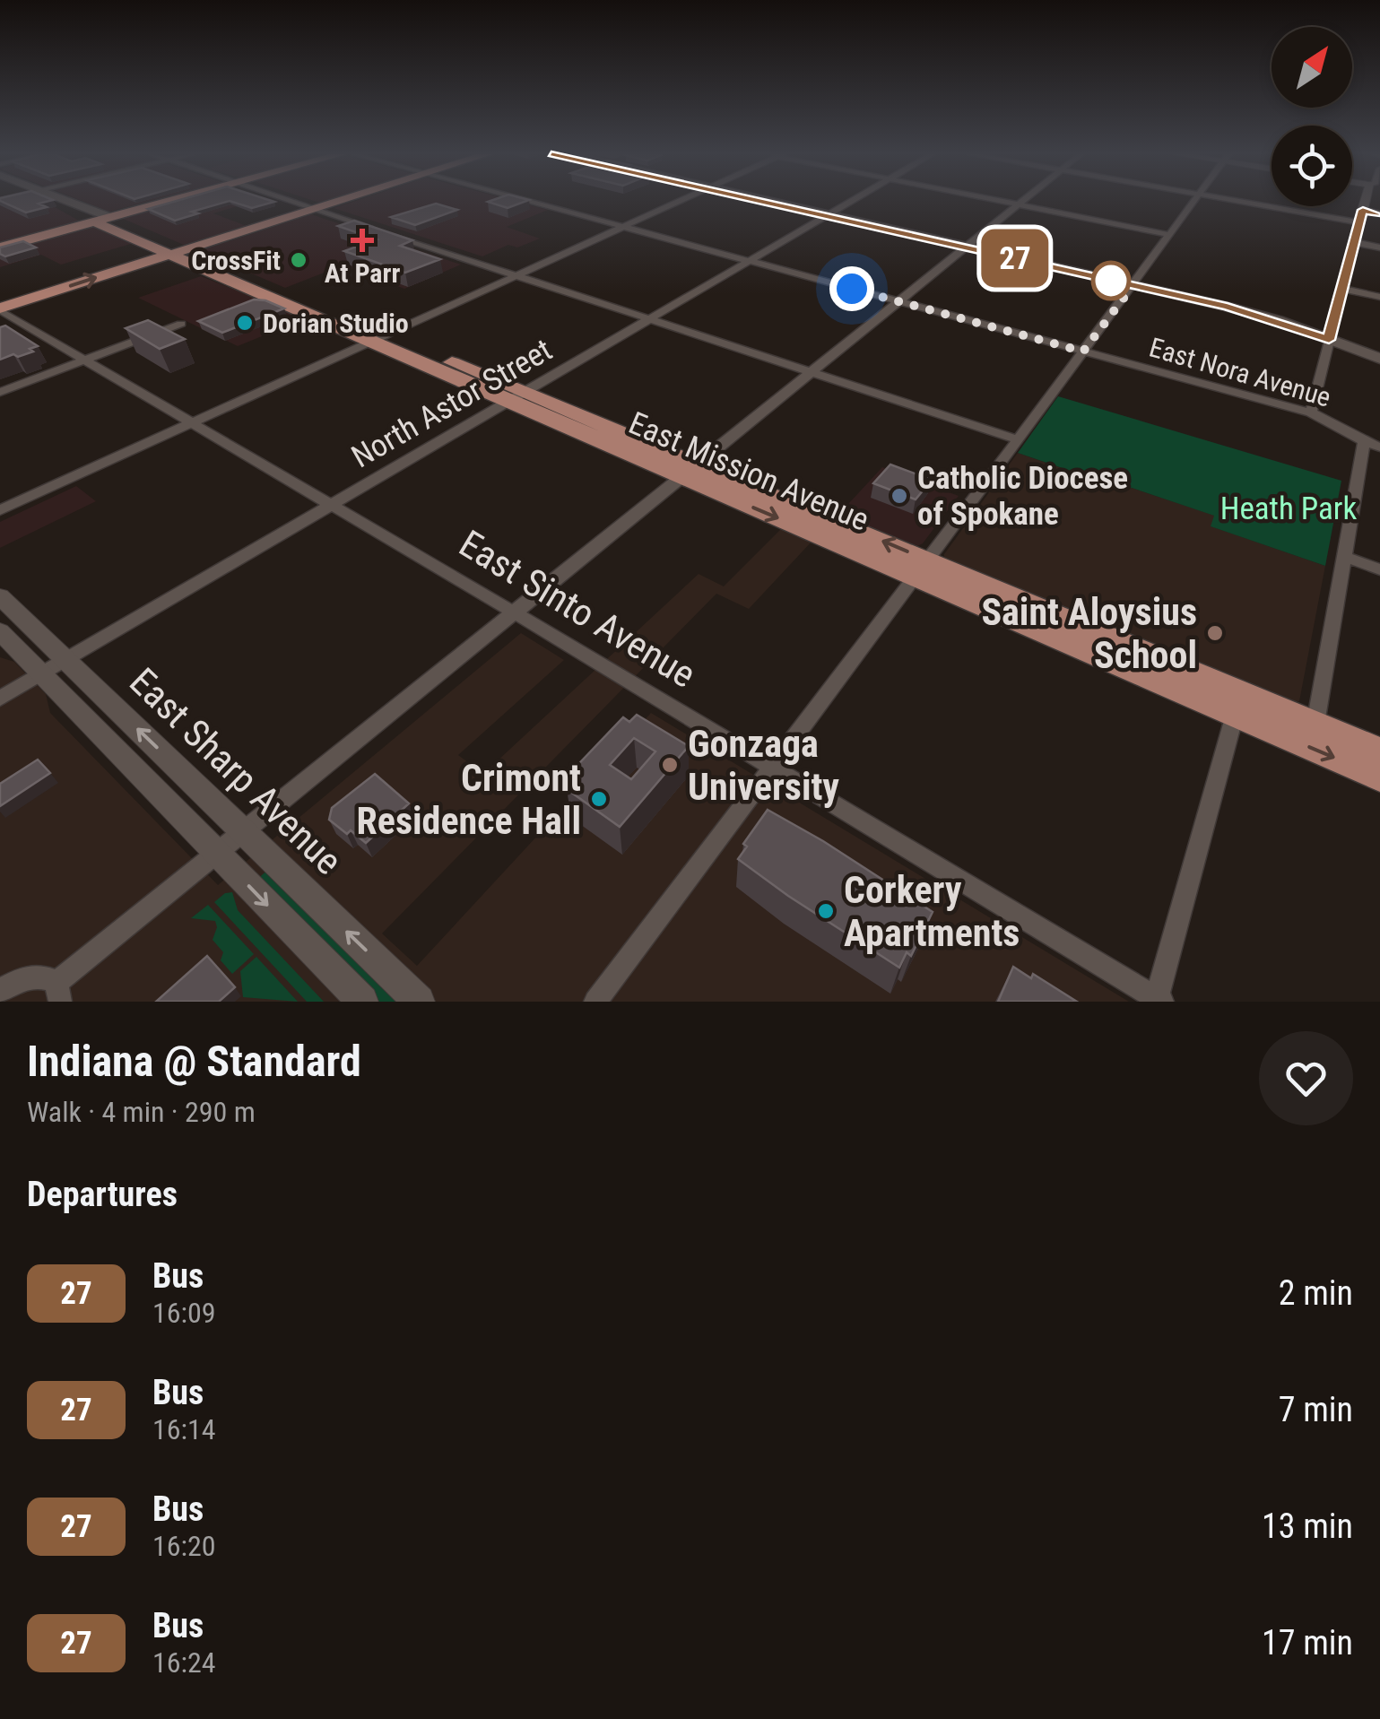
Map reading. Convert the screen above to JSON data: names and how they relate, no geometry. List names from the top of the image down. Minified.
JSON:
{"streets":{"main road":["East Mission Avenue"],"street":["East Nora Avenue","North Astor Street","East Sinto Avenue","East Sharp Avenue"]},"crossings":[["East Nora Avenue","North Astor Street"],["North Astor Street","East Mission Avenue"],["North Astor Street","East Sinto Avenue"],["North Astor Street","East Sharp Avenue"]],"parks":["Heath Park"],"places":{"health":["At Parr"],"other":["CrossFit","Dorian Studio","Catholic Diocese of Spokane","Saint Aloysius School","Gonzaga University","Crimont Residence Hall","Corkery Apartments"]},"lines":["bus line 27"],"north":"top right","page":{"on_map":"27","heading":[["Indiana @ Standard","Walk · 4 min · 290 m"],"Departures"],"list":[{"mark":"27","name":"Bus","note":"16:09","value":"2 min"},{"mark":"27","name":"Bus","note":"16:14","value":"7 min"},{"mark":"27","name":"Bus","note":"16:20","value":"13 min"},{"mark":"27","name":"Bus","note":"16:24","value":"17 min"}]}}
